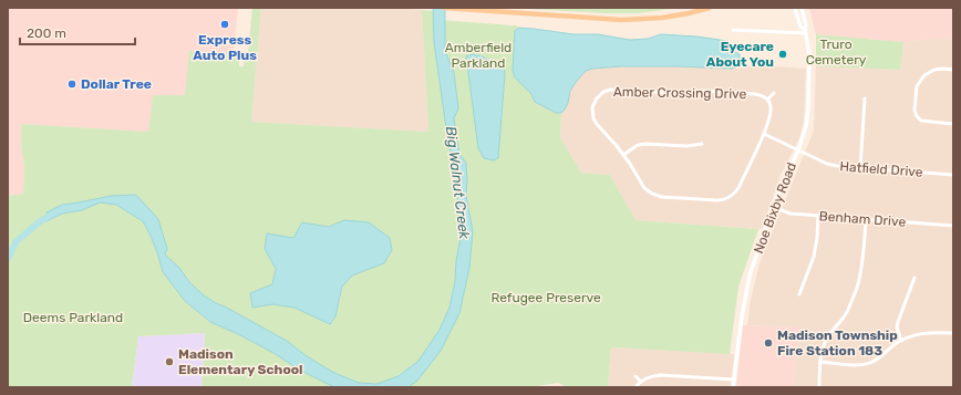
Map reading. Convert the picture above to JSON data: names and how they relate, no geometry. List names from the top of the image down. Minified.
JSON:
{"streets":{"street":["Amber Crossing Drive","Hatfield Drive","Noe Bixby Road","Benham Drive"]},"crossings":[["Hatfield Drive","Noe Bixby Road"],["Noe Bixby Road","Benham Drive"]],"water":["Big Walnut Creek"],"parks":["Truro Cemetery","Amberfield Parkland","Refugee Preserve","Deems Parkland"],"places":["Express Auto Plus","Eyecare About You","Dollar Tree","Madison Township Fire Station 183","Madison Elementary School"],"scale_bar":"200 m"}
